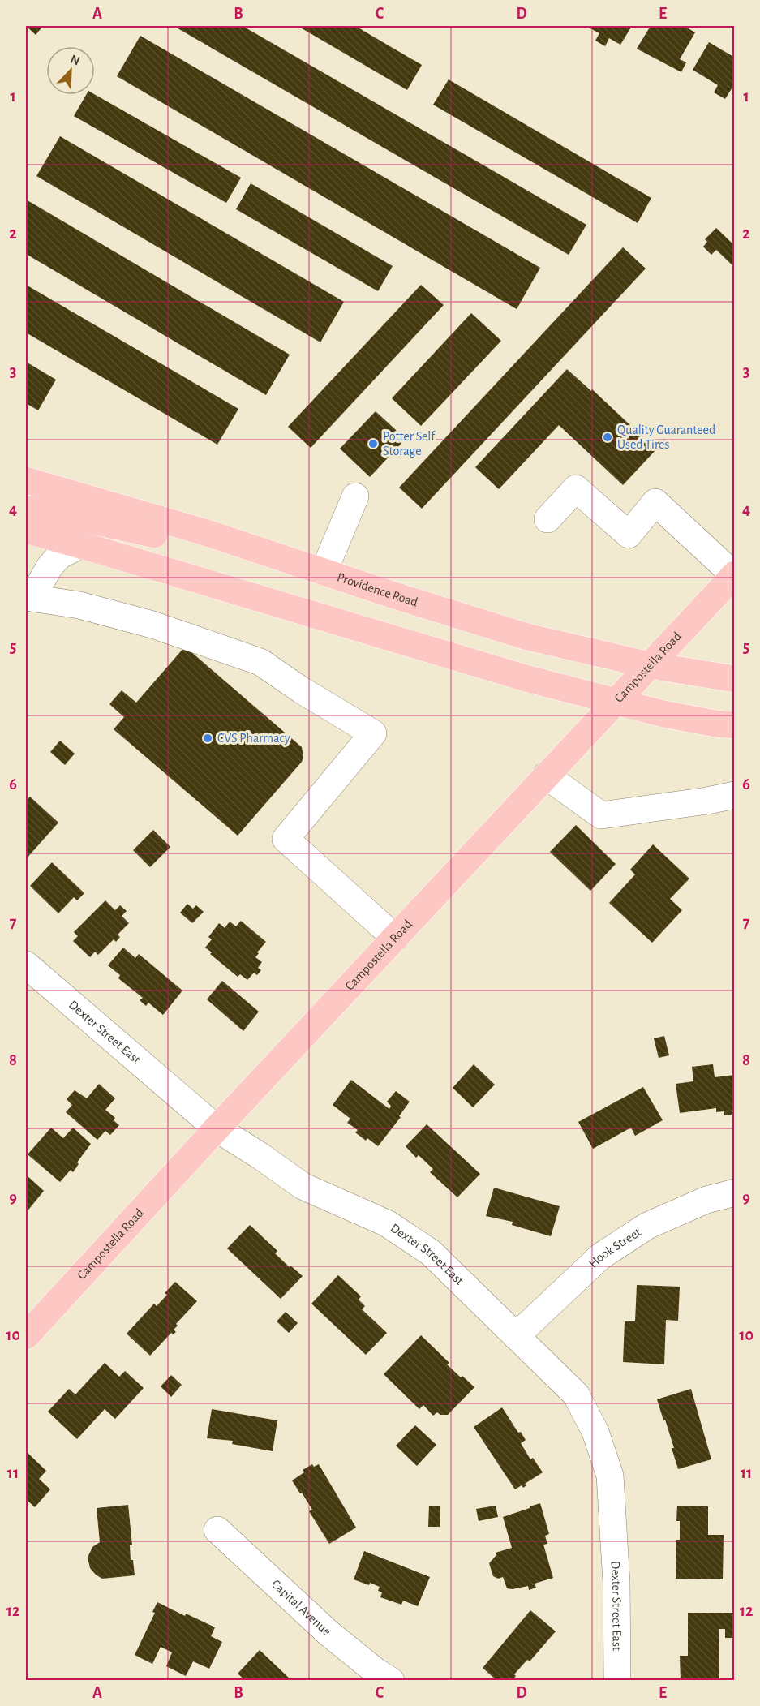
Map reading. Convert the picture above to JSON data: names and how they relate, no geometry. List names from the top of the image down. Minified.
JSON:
{"streets":{"main road":["Providence Road","Campostella Road"],"street":["Dexter Street East","Hook Street","Capital Avenue"]},"crossings":[["Providence Road","Campostella Road"],["Campostella Road","Dexter Street East"],["Dexter Street East","Hook Street"]],"places":["Quality Guaranteed Used Tires","Potter Self Storage","CVS Pharmacy"],"north":"top right","grid":{"columns":["A","B","C","D","E"],"rows":["1","2","3","4","5","6","7","8","9","10","11","12"]}}
